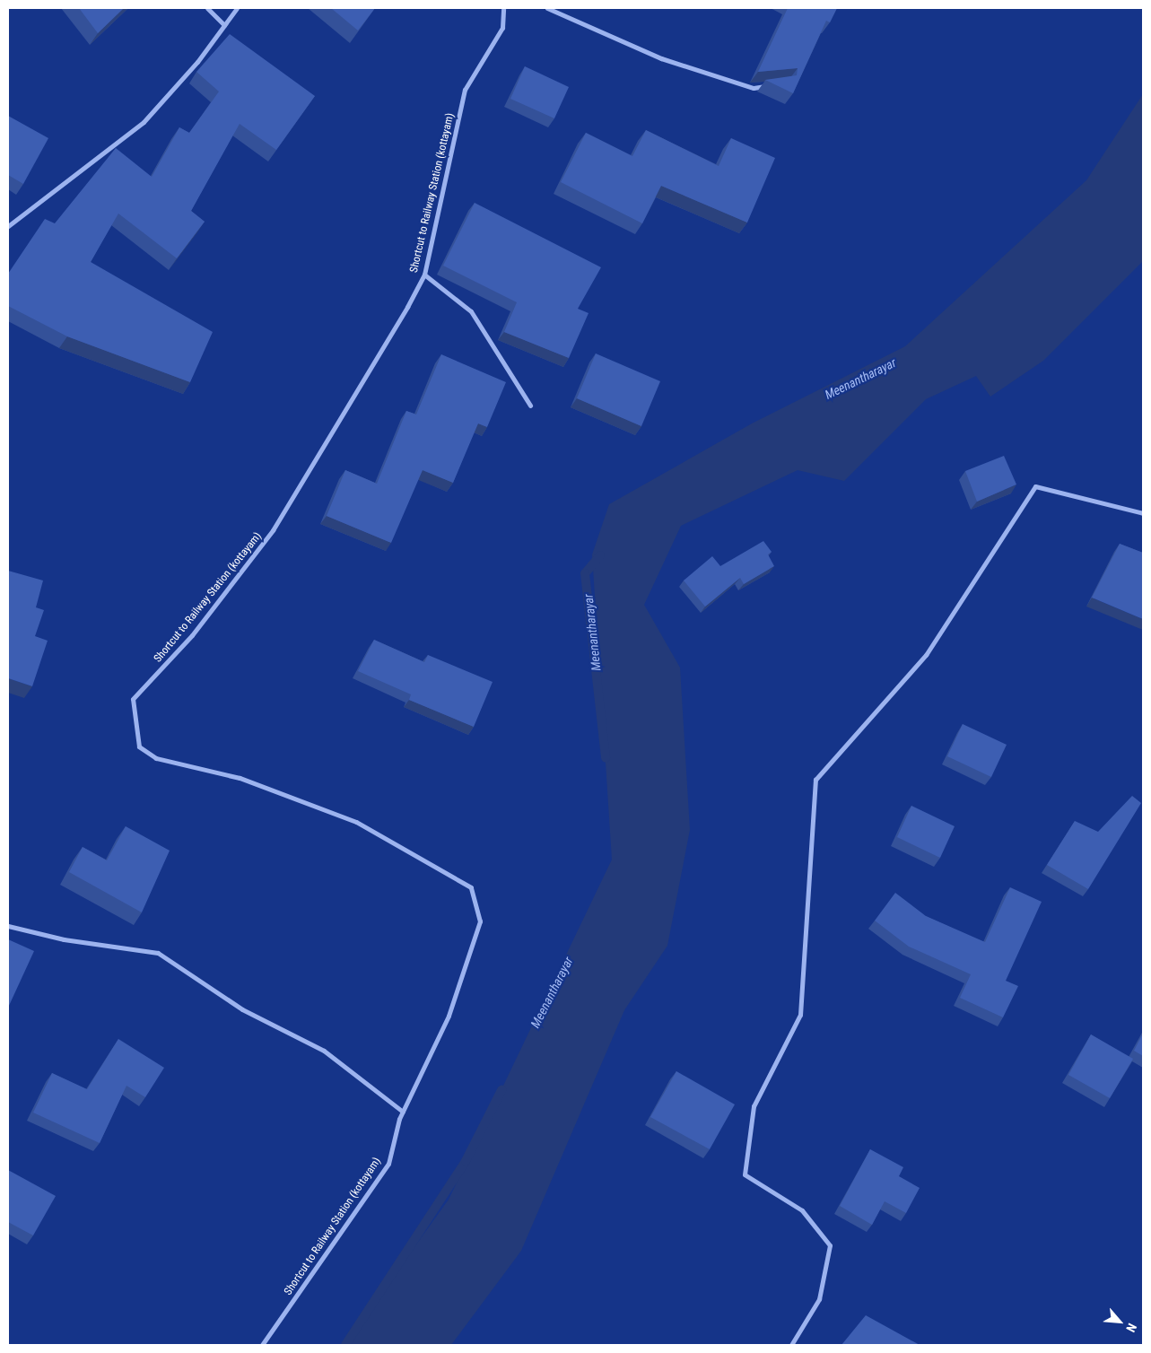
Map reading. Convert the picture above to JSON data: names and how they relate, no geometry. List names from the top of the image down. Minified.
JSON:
{"streets":{"street":["Shortcut to Railway Station (kottayam)"]},"water":["Meenantharayar"],"north":"bottom right"}
